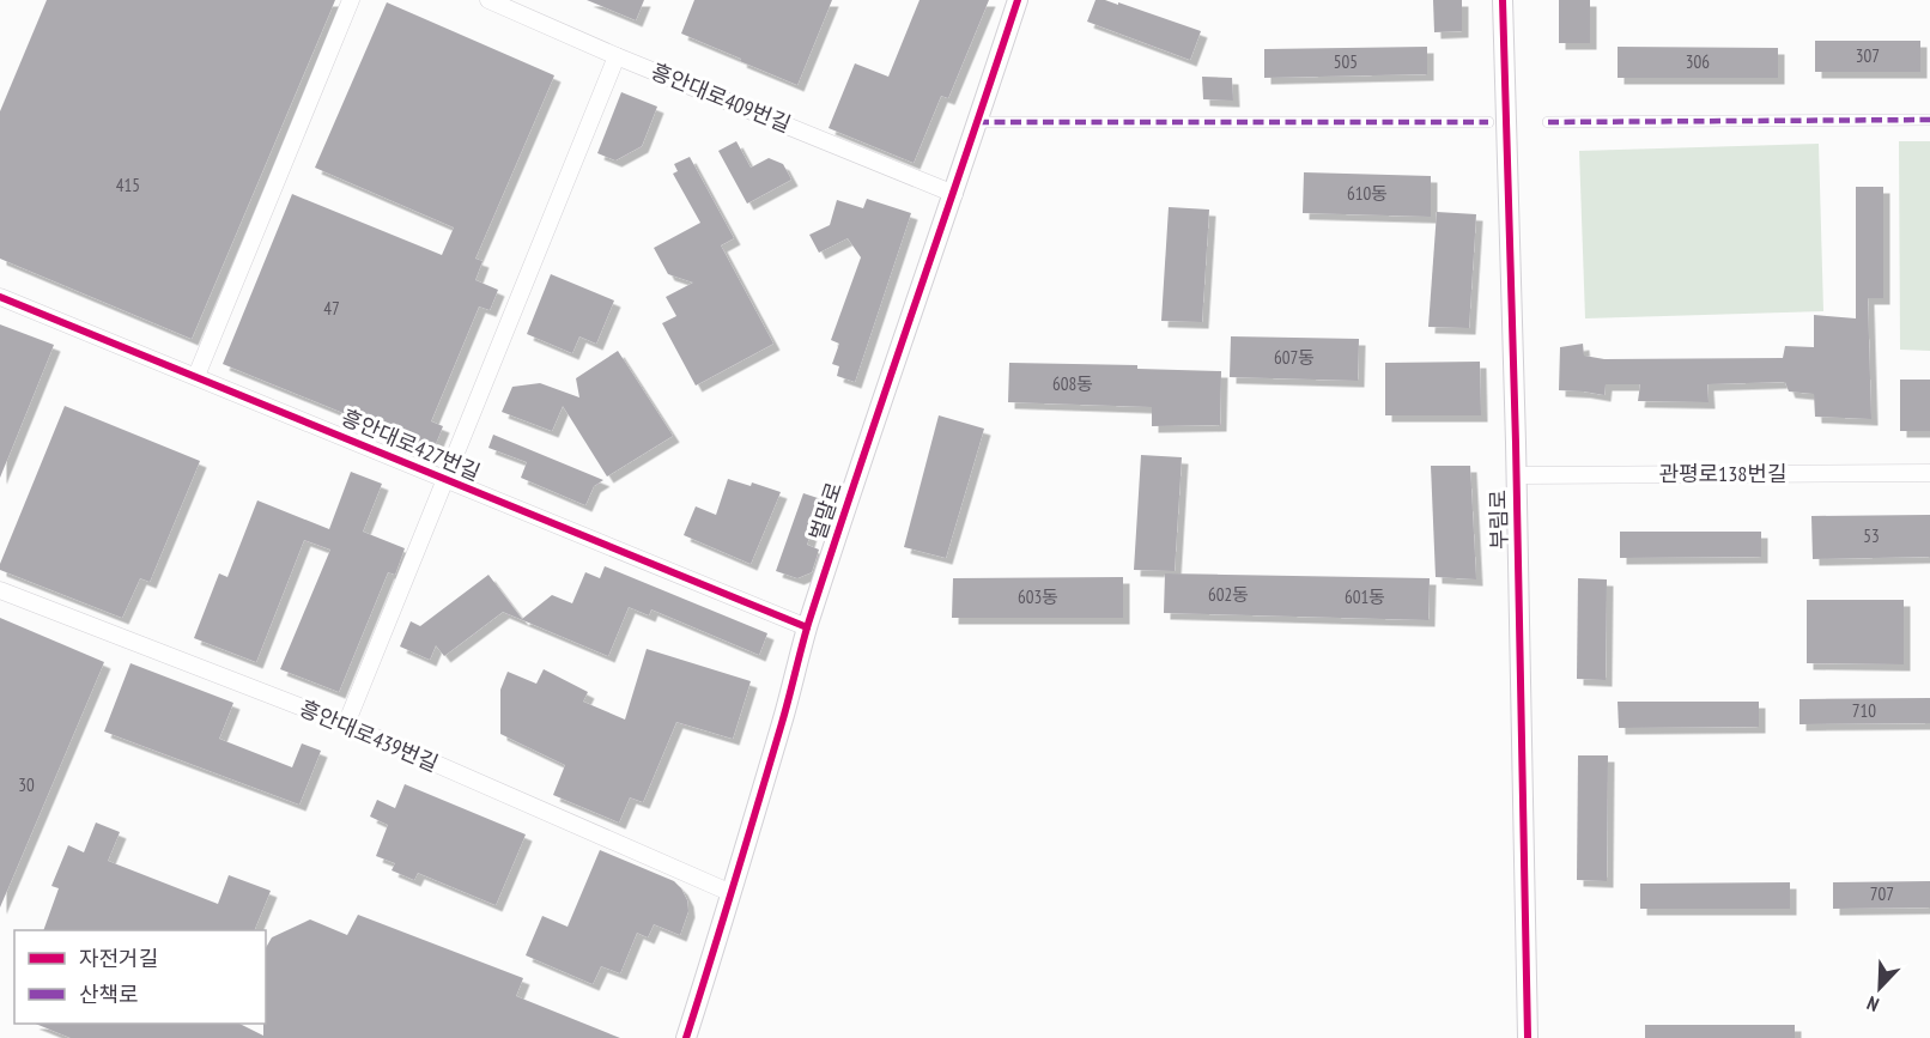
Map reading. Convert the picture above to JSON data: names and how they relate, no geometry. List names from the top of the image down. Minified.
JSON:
{"streets":{"street":["흥안대로409번길","흥안대로427번길","관평로138번길","벌말로","부림로","흥안대로439번길"]},"crossings":[["흥안대로409번길","벌말로"],["흥안대로427번길","벌말로"],["관평로138번길","부림로"],["벌말로","흥안대로439번길"]],"house_numbers":["307","505","306","415","610동","47","607동","608동","53","602동","603동","601동","710","30","707"],"legend":["자전거길","산책로"],"north":"bottom left"}
